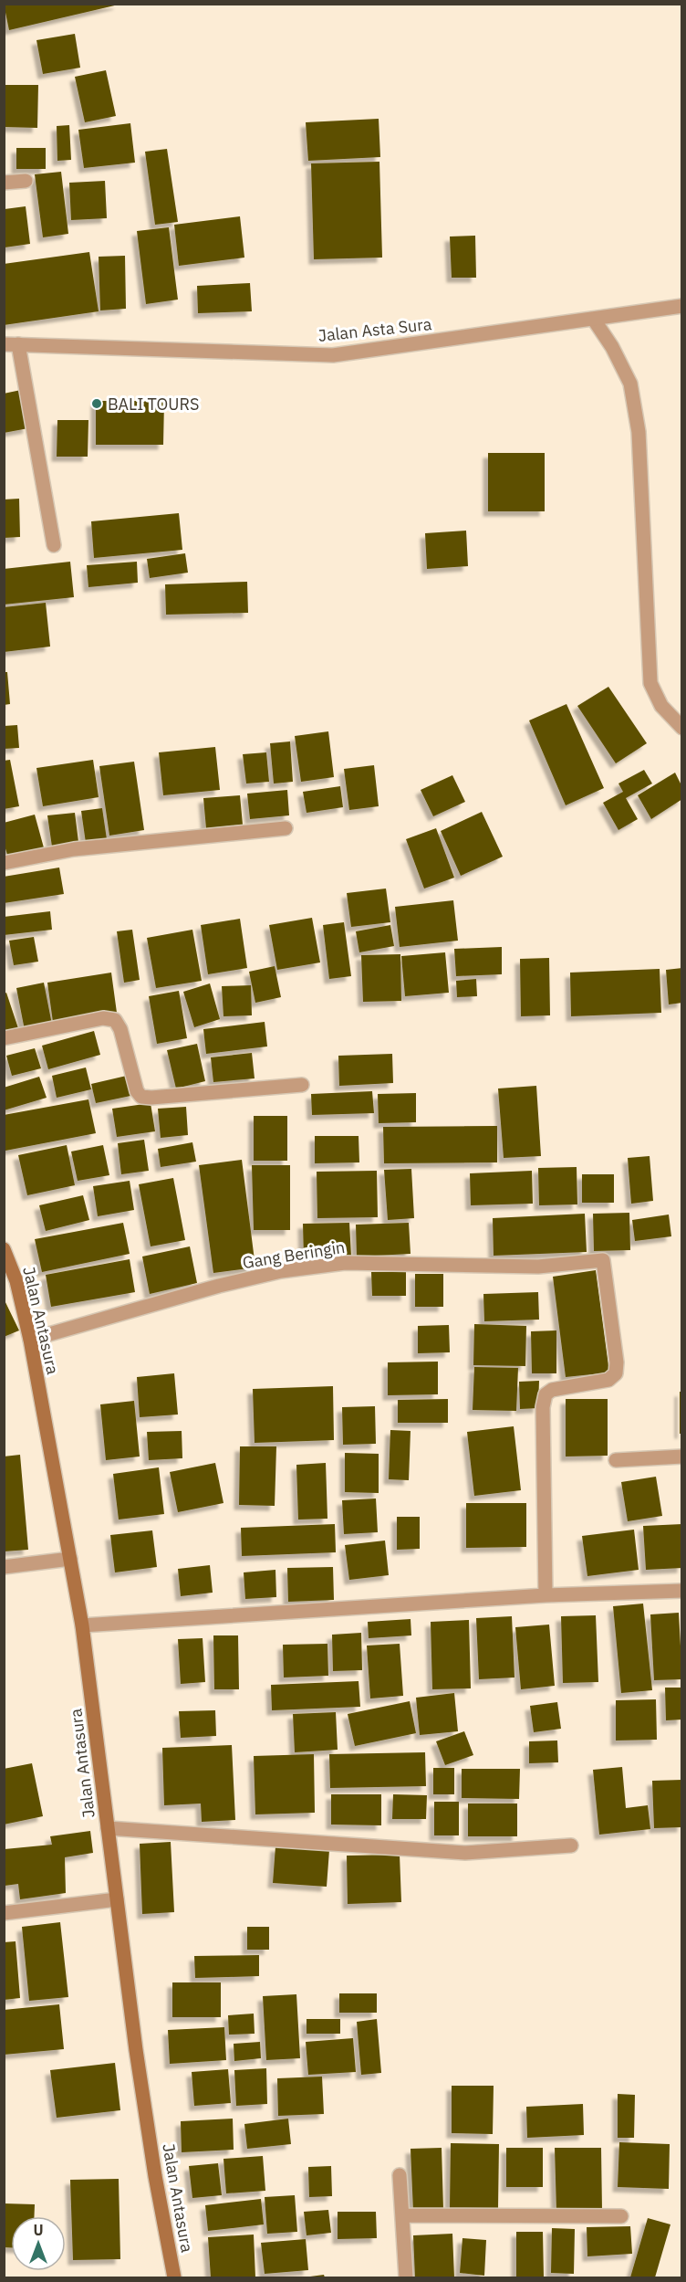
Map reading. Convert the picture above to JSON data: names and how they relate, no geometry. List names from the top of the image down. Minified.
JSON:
{"streets":{"main road":["Jalan Antasura"],"street":["Jalan Asta Sura","Gang Beringin"]},"crossings":[["Gang Beringin","Jalan Antasura"]],"places":["BALI TOURS"],"north":"top"}
